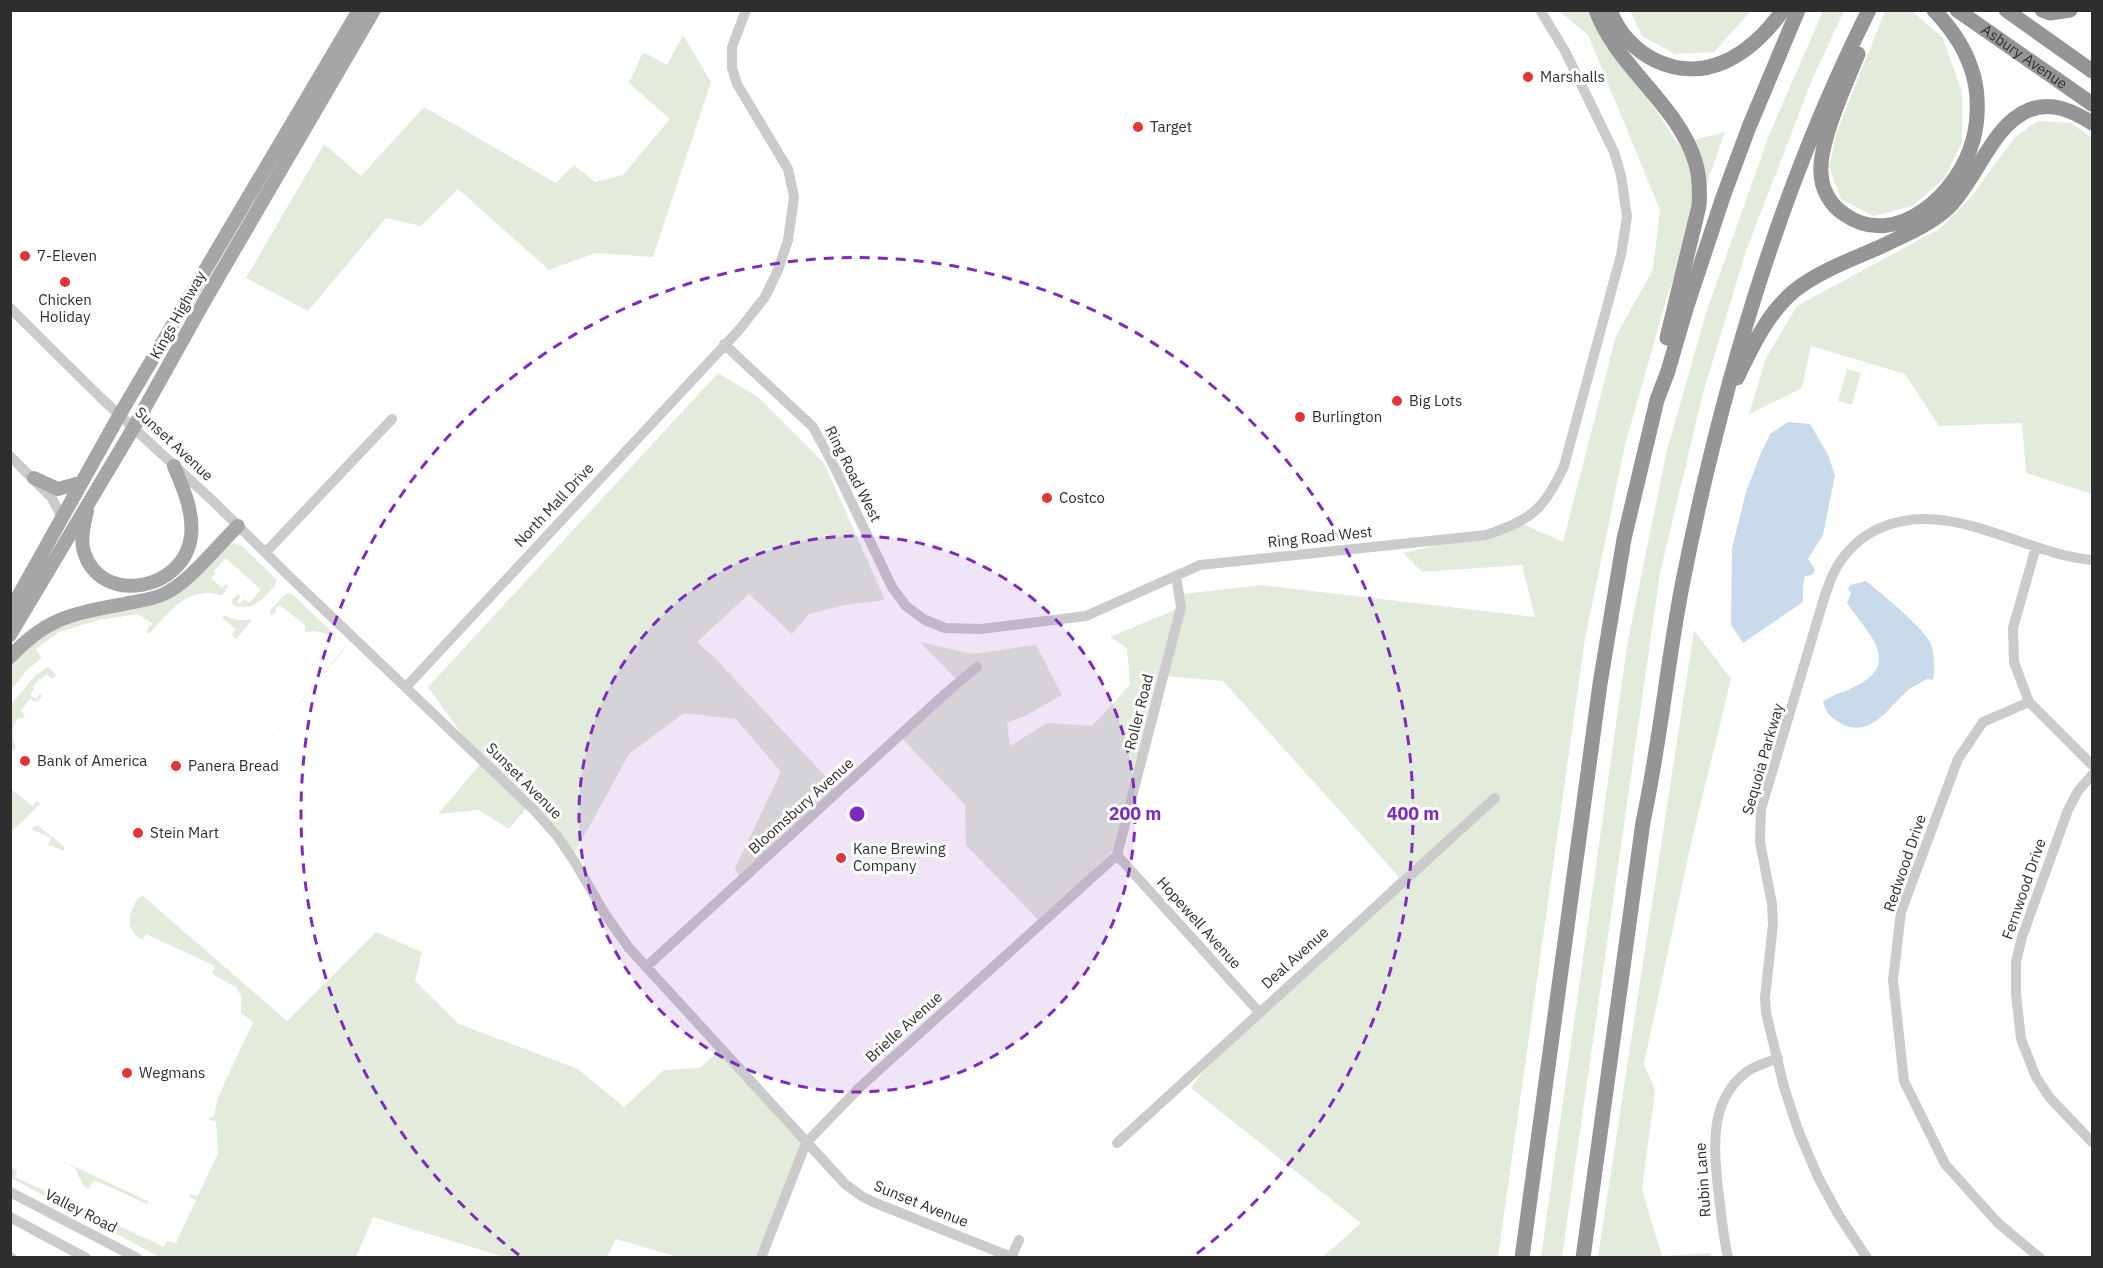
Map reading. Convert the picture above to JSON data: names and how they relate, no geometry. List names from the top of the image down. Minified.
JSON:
{"streets":{"highway":["Asbury Avenue"],"main road":["Kings Highway"],"street":["Sunset Avenue","Ring Road West","North Mall Drive","Roller Road","Sequoia Parkway","Bloomsbury Avenue","Redwood Drive","Fernwood Drive","Hopewell Avenue","Deal Avenue","Brielle Avenue","Rubin Lane","Valley Road"]},"crossings":[["Kings Highway","Sunset Avenue"],["Sunset Avenue","North Mall Drive"],["Sunset Avenue","Bloomsbury Avenue"],["Sunset Avenue","Brielle Avenue"],["Ring Road West","North Mall Drive"],["Ring Road West","Roller Road"],["Roller Road","Hopewell Avenue"],["Roller Road","Brielle Avenue"],["Sequoia Parkway","Rubin Lane"],["Hopewell Avenue","Deal Avenue"],["Hopewell Avenue","Brielle Avenue"]],"places":["Marshalls","Target","7-Eleven","Chicken Holiday","Big Lots","Burlington","Costco","Bank of America","Panera Bread","Stein Mart","Kane Brewing Company","Wegmans"],"rings":["200 m","400 m"]}
